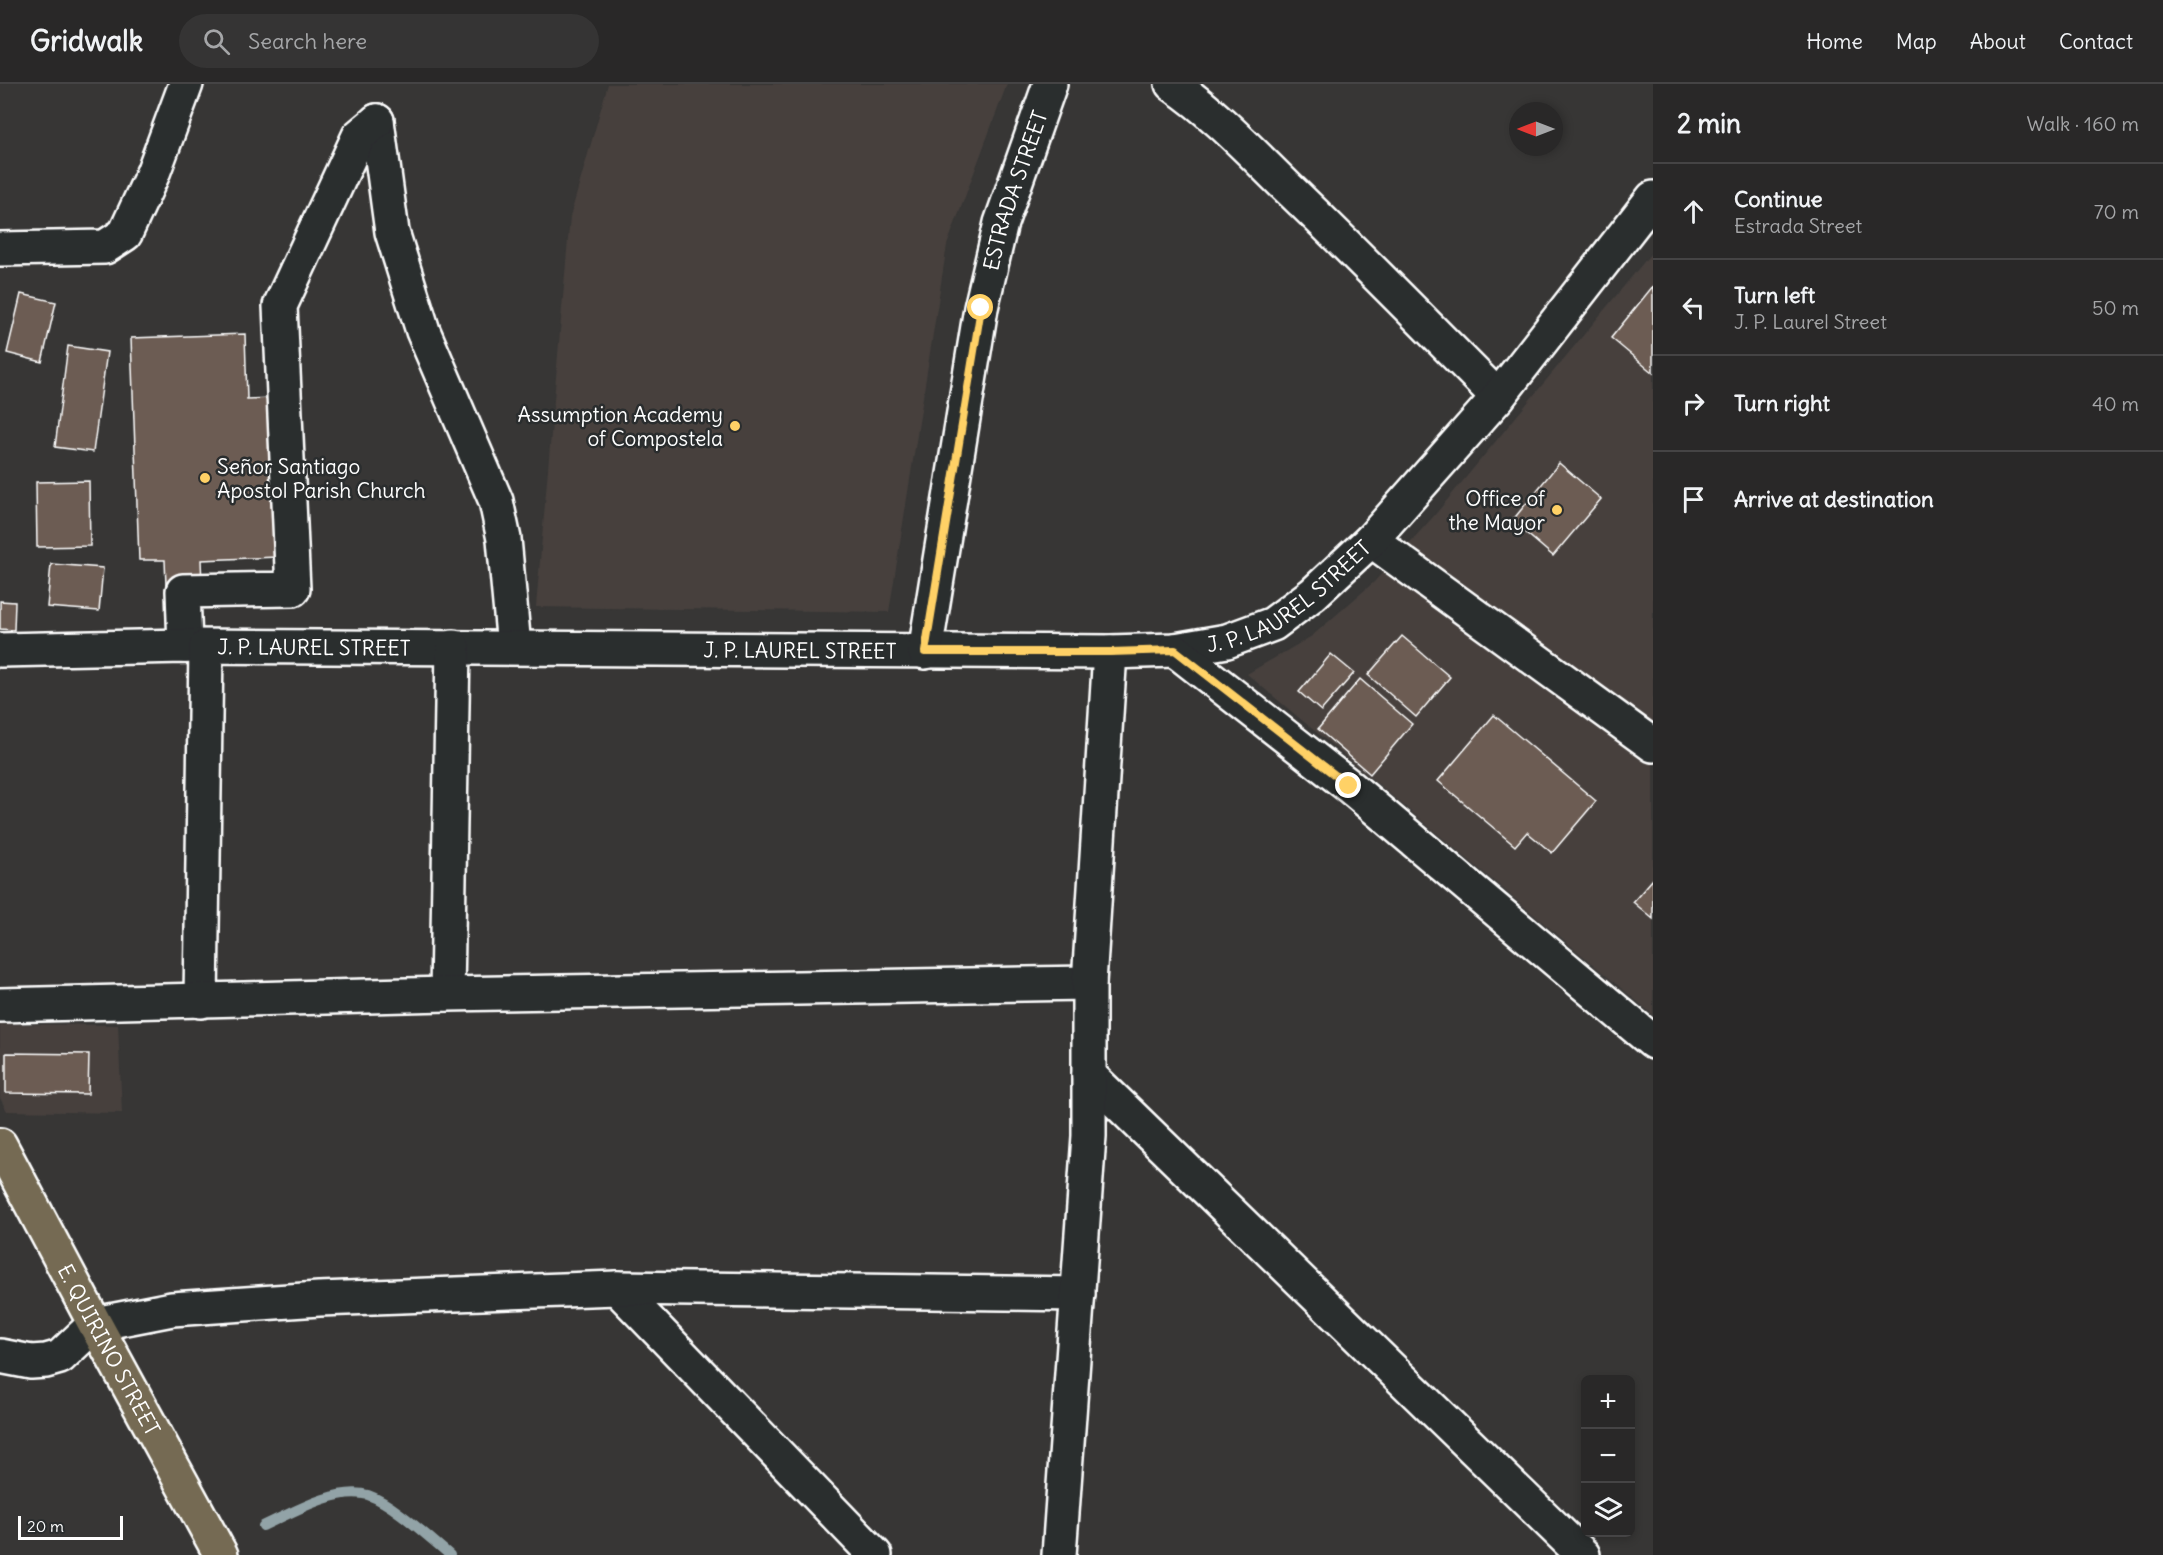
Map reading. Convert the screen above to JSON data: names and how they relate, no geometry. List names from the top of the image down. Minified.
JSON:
{"streets":{"main road":["E. QUIRINO STREET"],"street":["ESTRADA STREET","J. P. LAUREL STREET"]},"crossings":[["ESTRADA STREET","J. P. LAUREL STREET"]],"places":["Assumption Academy of Compostela","Señor Santiago Apostol Parish Church","Office of the Mayor"],"scale_bar":"20 m","north":"left","page":{"header":"Gridwalk","search":"Search here","nav":["Home","Map","About","Contact"],"heading":["2 min","Walk · 160 m"],"list":[["Continue","Estrada Street","70 m"],["Turn left","J. P. Laurel Street","50 m"],["Turn right","40 m"],"Arrive at destination"],"map_buttons":["+","−"],"scale":"20 m"}}
